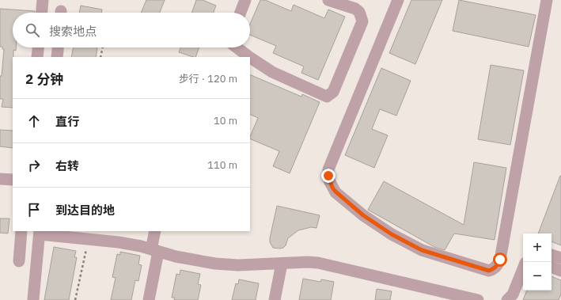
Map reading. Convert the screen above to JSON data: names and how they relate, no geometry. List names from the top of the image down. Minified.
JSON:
{"page":{"search":"搜索地点","heading":["2 分钟","步行 · 120 m"],"list":[["直行","10 m"],["右转","110 m"],"到达目的地"],"map_buttons":["+","−"]}}
